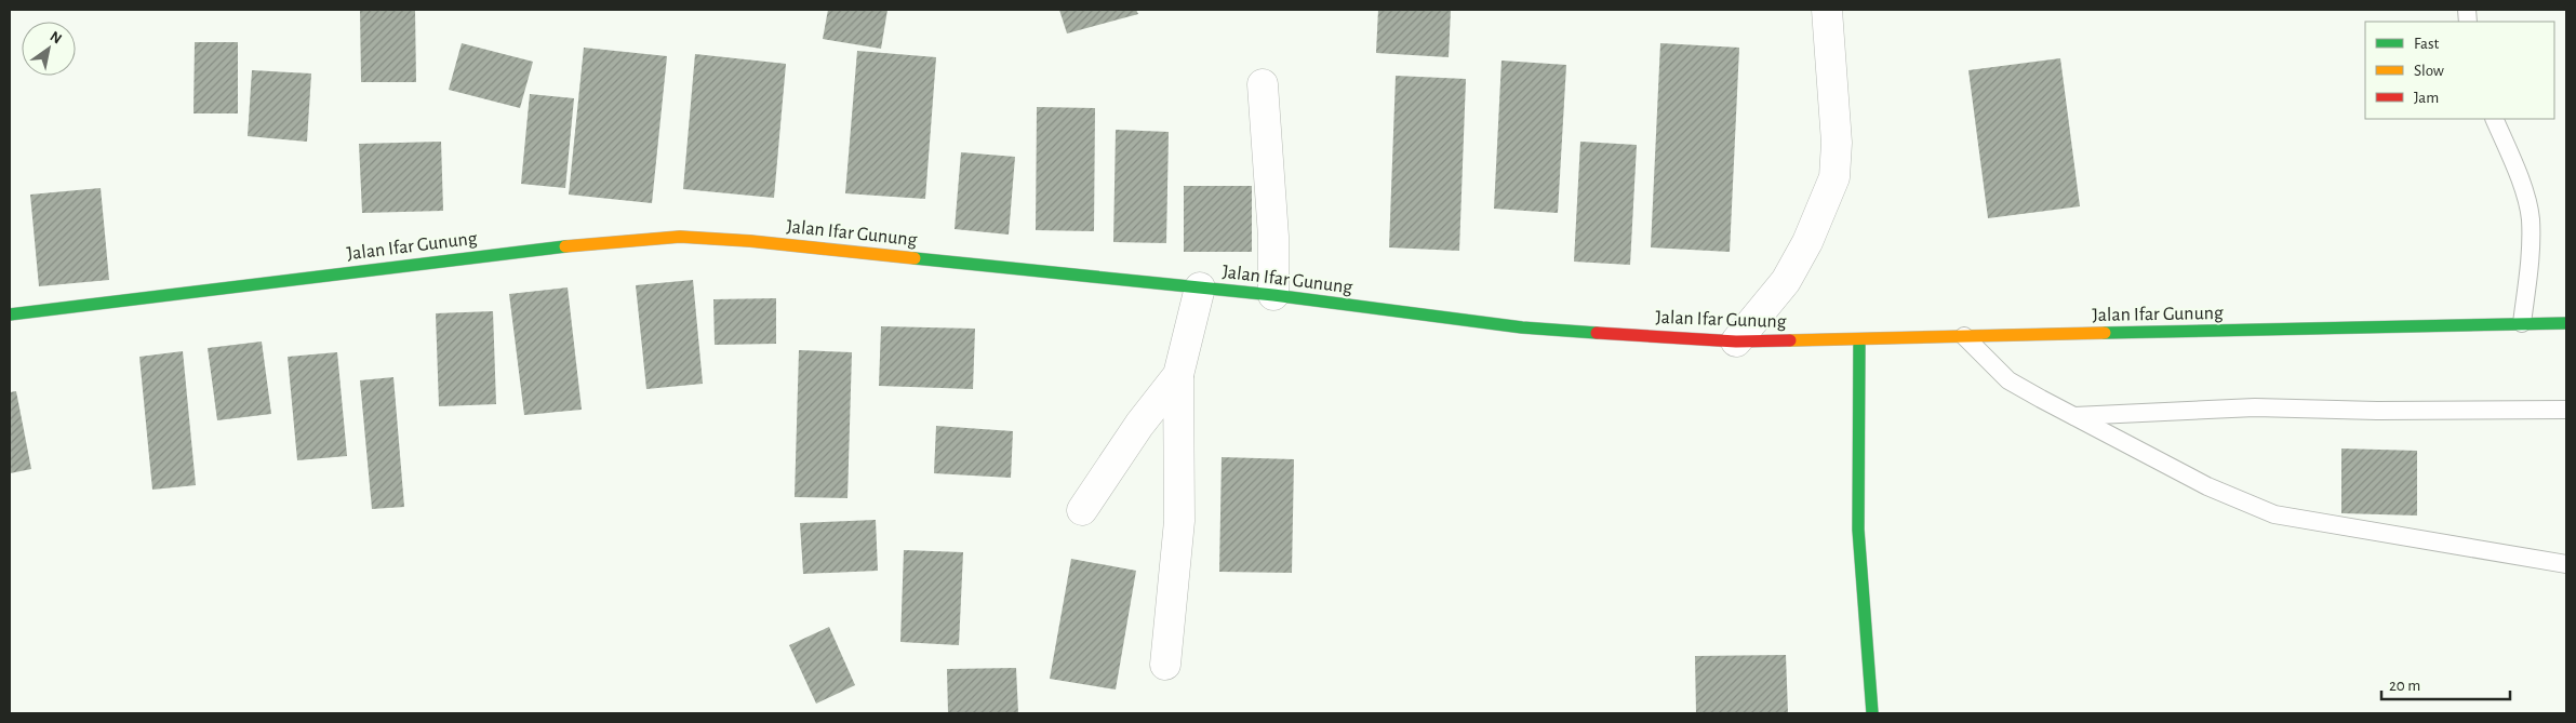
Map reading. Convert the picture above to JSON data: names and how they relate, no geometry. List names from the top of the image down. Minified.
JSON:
{"streets":{"street":["Jalan Ifar Gunung"]},"legend":["Fast","Slow","Jam"],"scale_bar":"20 m","north":"top right"}
